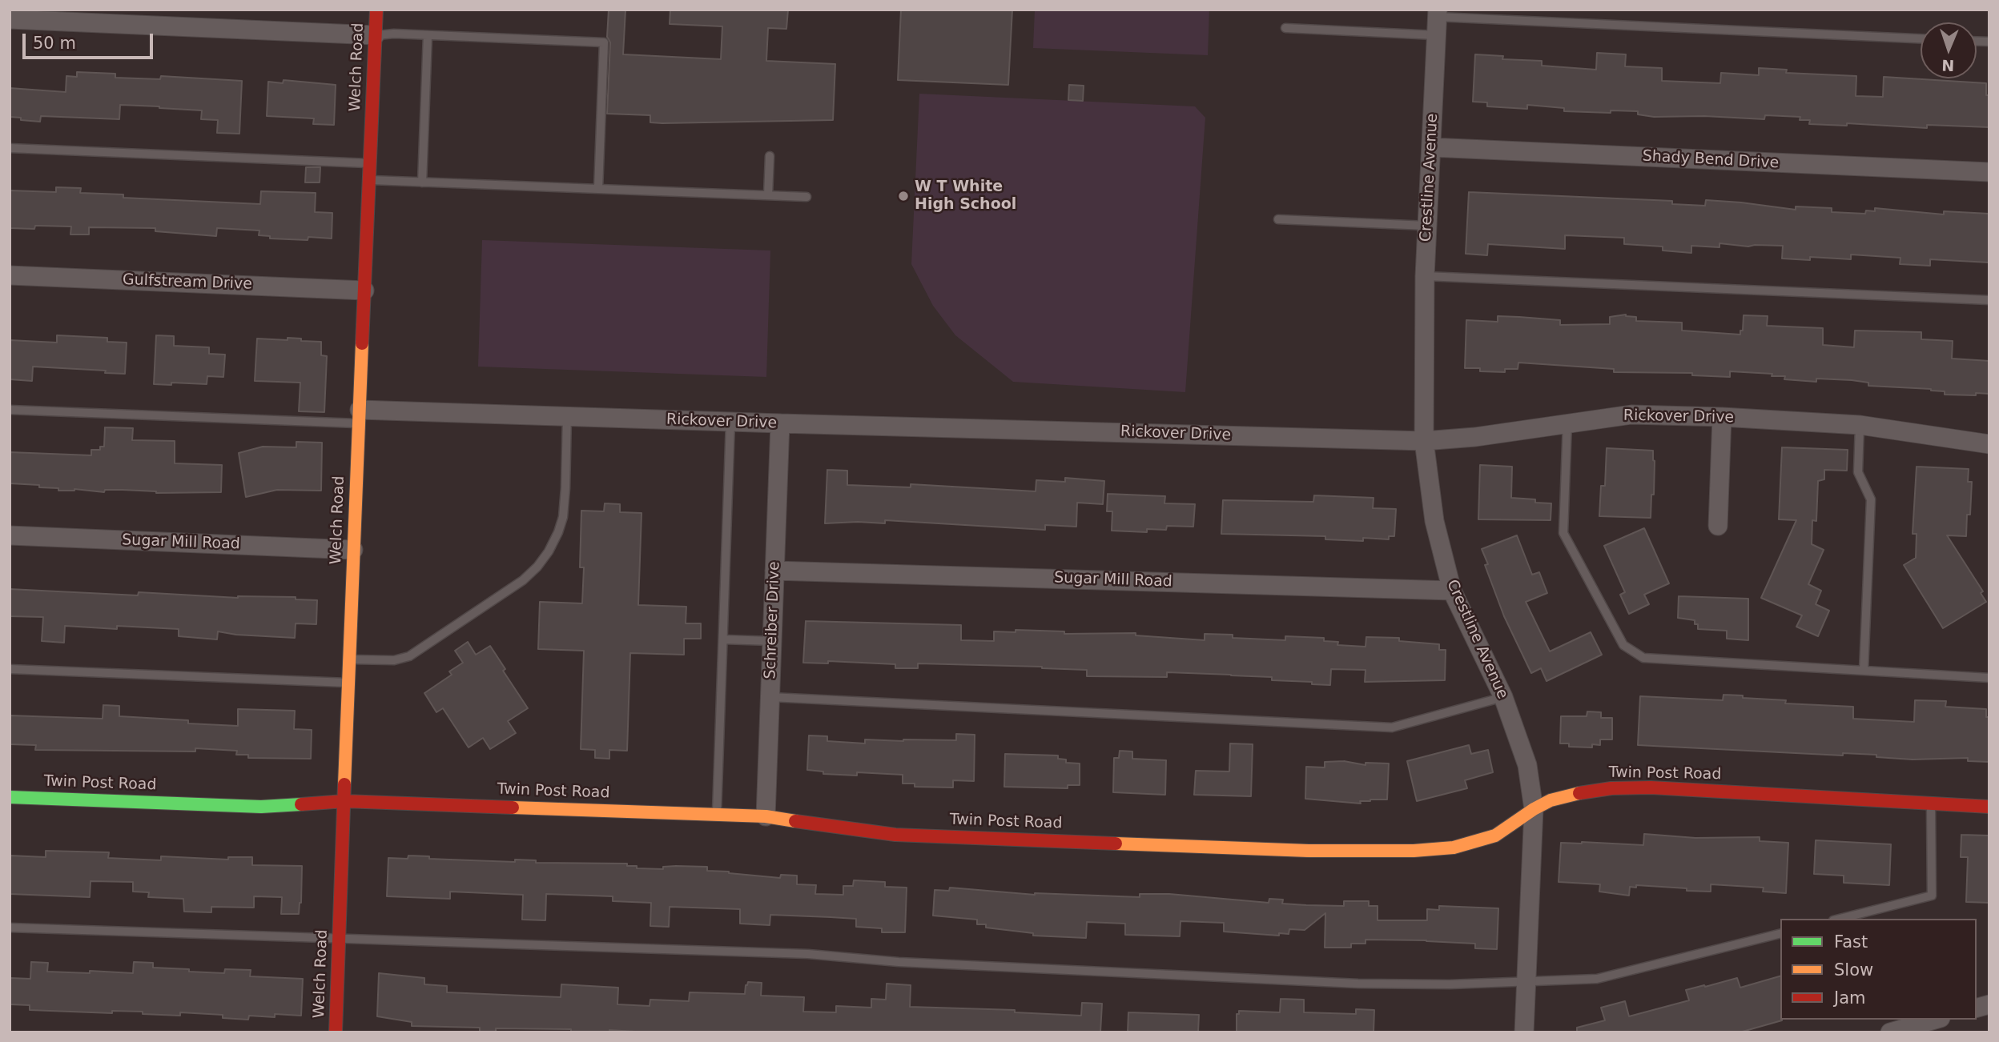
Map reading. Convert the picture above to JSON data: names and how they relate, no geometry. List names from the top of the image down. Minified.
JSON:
{"streets":{"street":["Welch Road","Shady Bend Drive","Crestline Avenue","Gulfstream Drive","Rickover Drive","Sugar Mill Road","Schreiber Drive","Twin Post Road"]},"crossings":[["Welch Road","Gulfstream Drive"],["Welch Road","Rickover Drive"],["Welch Road","Sugar Mill Road"],["Welch Road","Twin Post Road"],["Shady Bend Drive","Crestline Avenue"],["Crestline Avenue","Rickover Drive"],["Crestline Avenue","Sugar Mill Road"],["Crestline Avenue","Twin Post Road"],["Rickover Drive","Schreiber Drive"],["Sugar Mill Road","Schreiber Drive"],["Schreiber Drive","Twin Post Road"]],"places":["W T White High School"],"legend":["Fast","Slow","Jam"],"scale_bar":"50 m","north":"bottom"}
